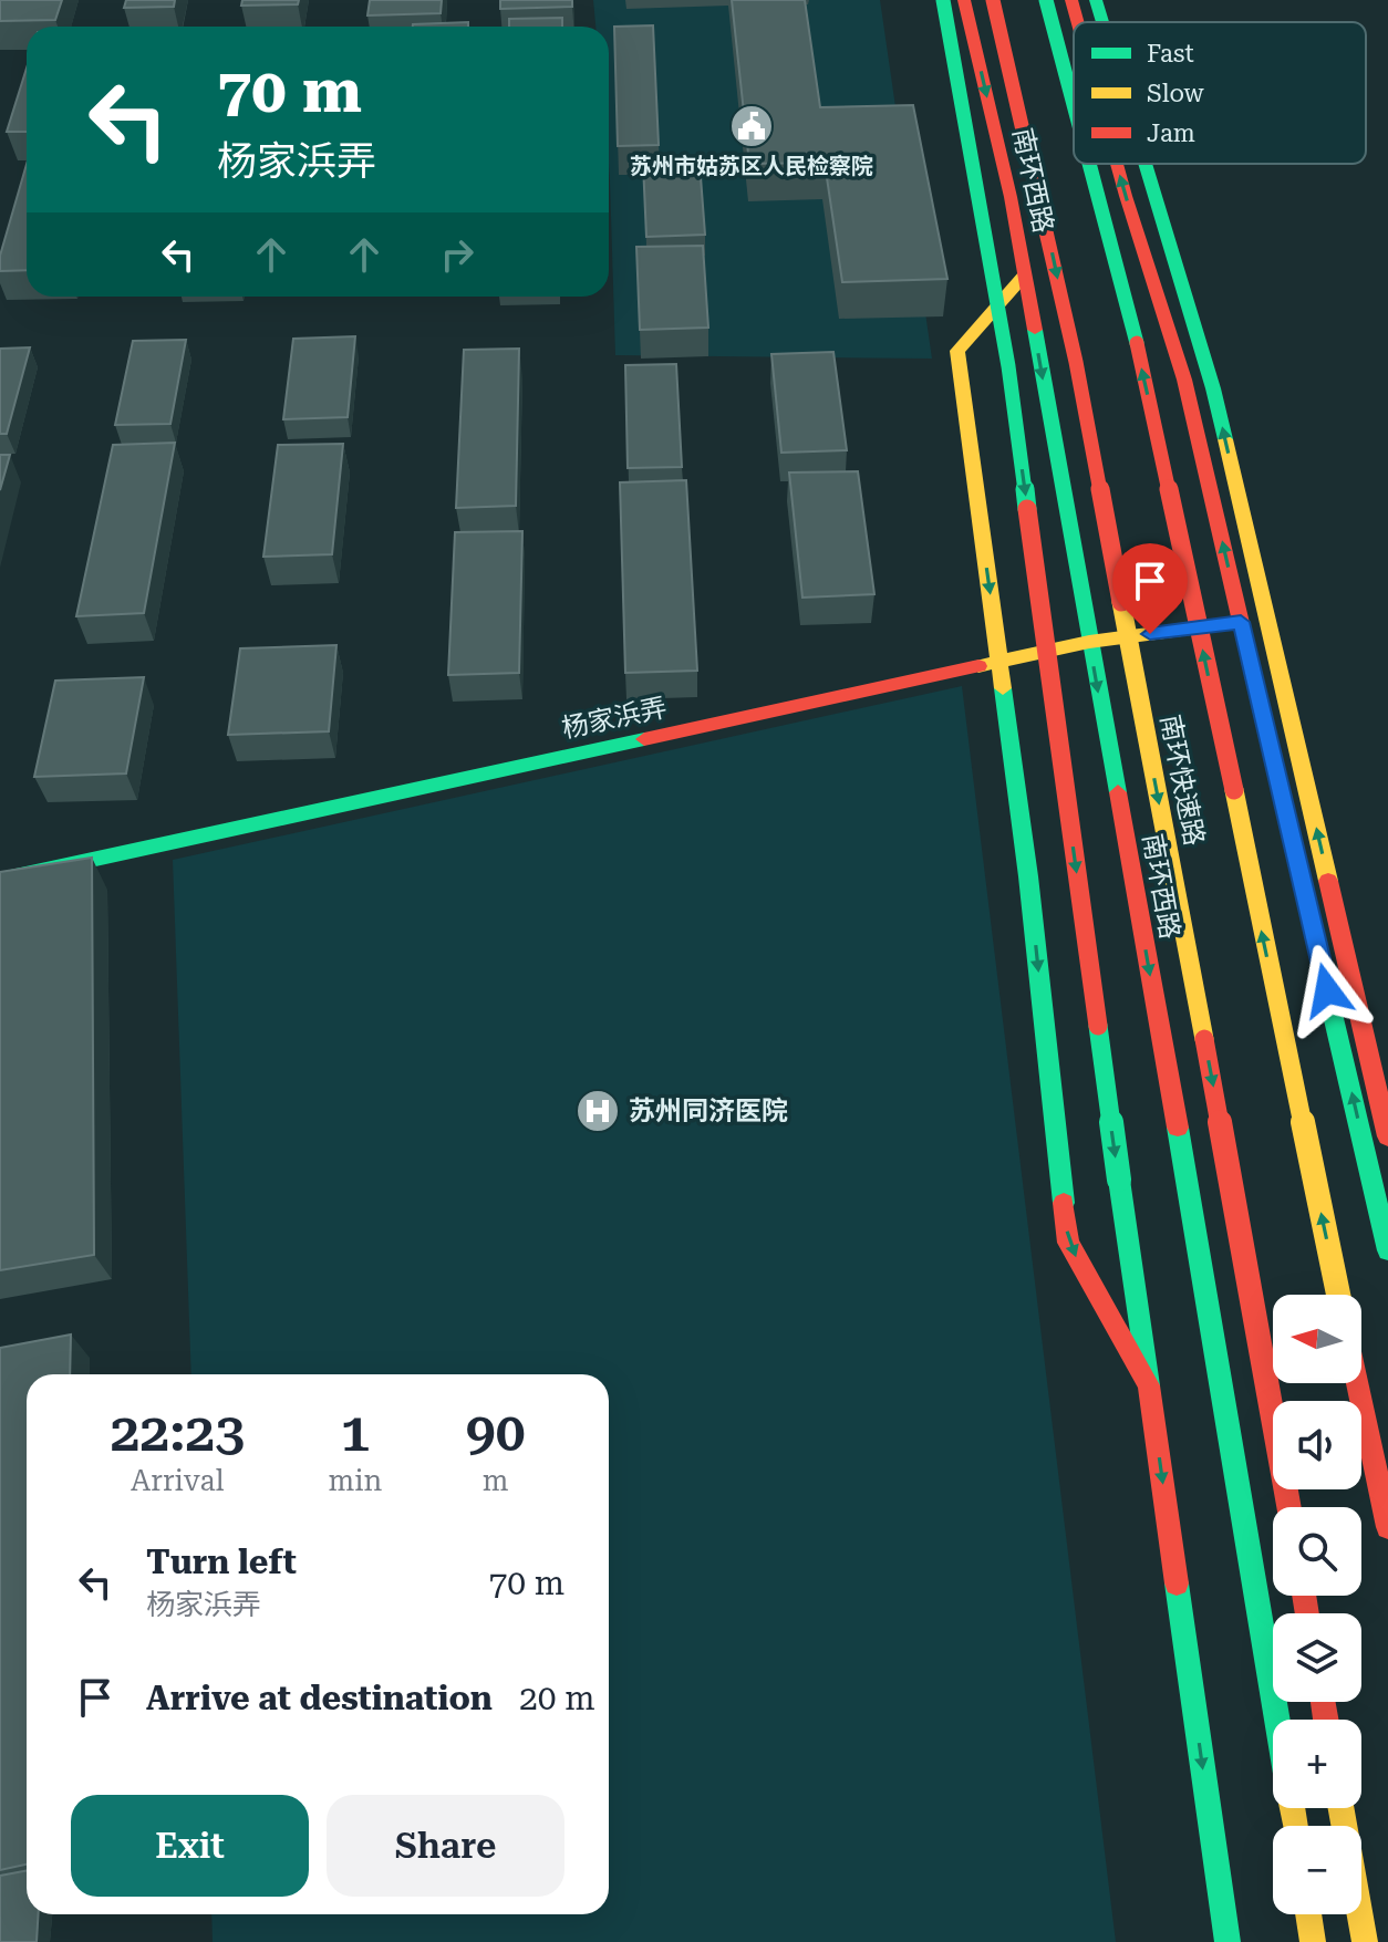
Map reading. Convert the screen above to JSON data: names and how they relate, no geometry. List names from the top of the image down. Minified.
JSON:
{"streets":{"main road":["南环西路","杨家浜弄","南环快速路"]},"crossings":[["南环西路","杨家浜弄"]],"places":{"public building":["苏州市姑苏区人民检察院"],"hospital":["苏州同济医院"]},"legend":["Fast","Slow","Jam"],"north":"left","page":{"turn":["70 m","杨家浜弄"],"map_buttons":["+","−"],"eta":["22:23","Arrival","1","min","90","m"],"list":[{"name":"Turn left","note":"杨家浜弄","value":"70 m"},{"name":"Arrive at destination","value":"20 m"}],"buttons":["Exit","Share"]}}
